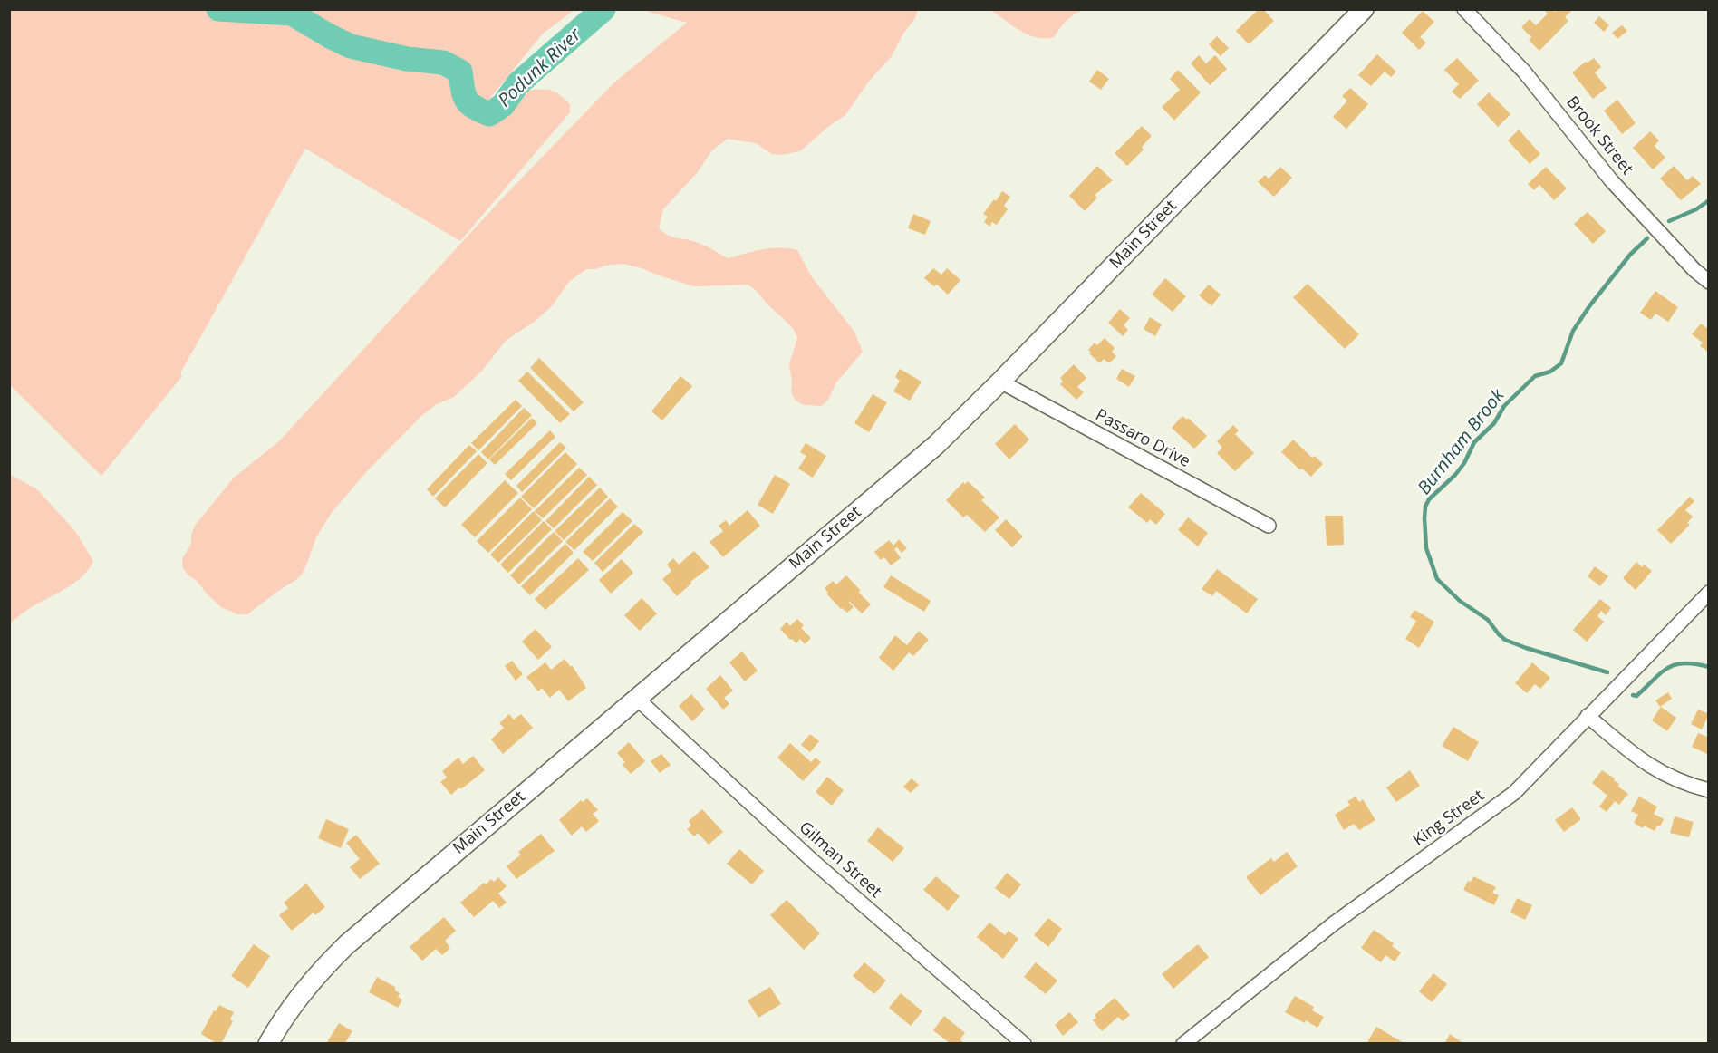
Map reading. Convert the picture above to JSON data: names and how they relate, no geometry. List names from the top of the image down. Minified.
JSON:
{"streets":{"street":["Brook Street","Main Street","Passaro Drive","King Street","Gilman Street"]},"crossings":[["Main Street","Passaro Drive"],["Main Street","Gilman Street"]],"water":["Podunk River","Burnham Brook"]}
